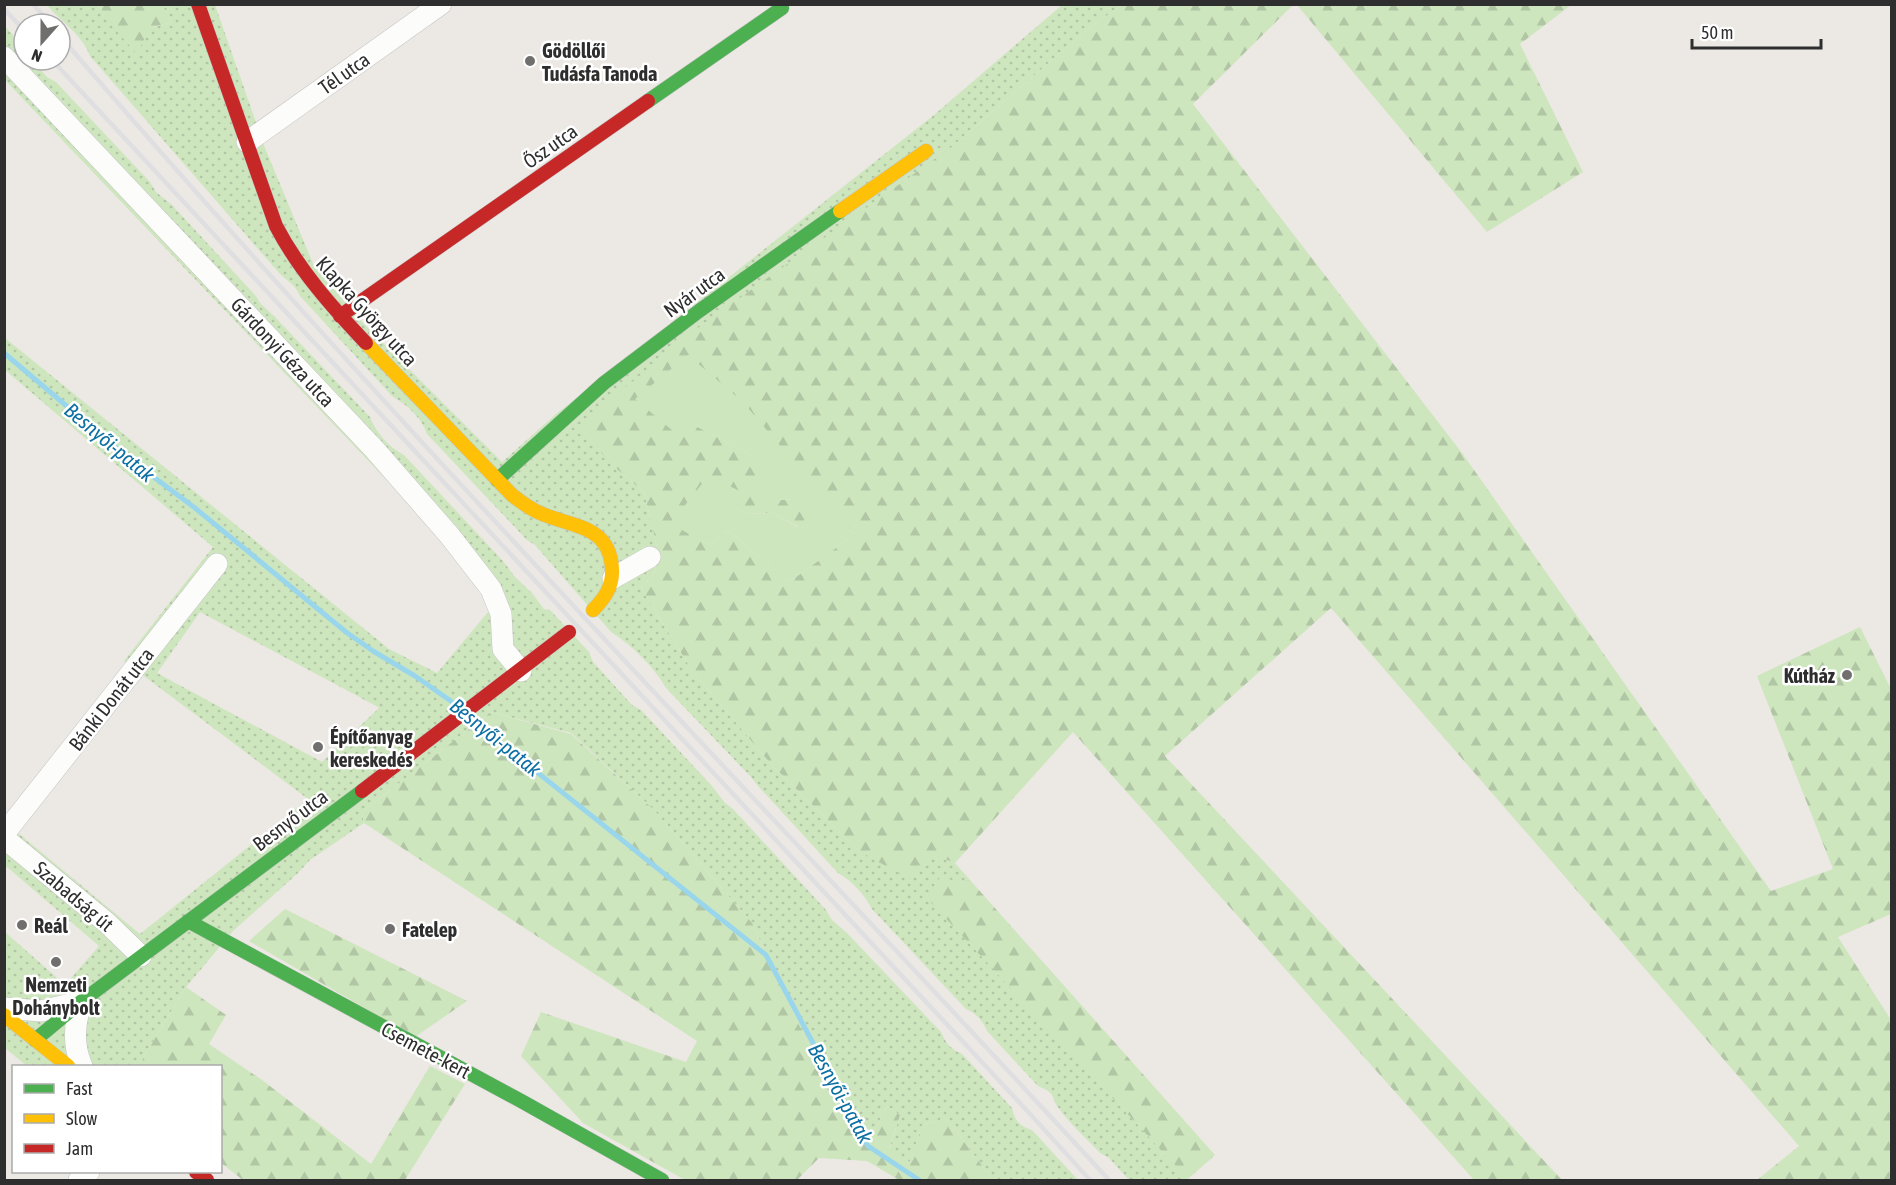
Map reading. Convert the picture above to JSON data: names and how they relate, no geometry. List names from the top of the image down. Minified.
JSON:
{"streets":{"street":["Tél utca","Ősz utca","Nyár utca","Klapka György utca","Gárdonyi Géza utca","Bánki Donát utca","Besnyő utca","Szabadság út","Csemete-kert"]},"crossings":[["Tél utca","Klapka György utca"],["Ősz utca","Klapka György utca"],["Nyár utca","Klapka György utca"],["Gárdonyi Géza utca","Besnyő utca"],["Bánki Donát utca","Szabadság út"],["Besnyő utca","Szabadság út"],["Besnyő utca","Csemete-kert"]],"water":["Besnyői-patak"],"places":["Gödöllői Tudásfa Tanoda","Kútház","Építőanyag kereskedés","Reál","Fatelep","Nemzeti Dohánybolt"],"legend":["Fast","Slow","Jam"],"scale_bar":"50 m","north":"bottom"}
